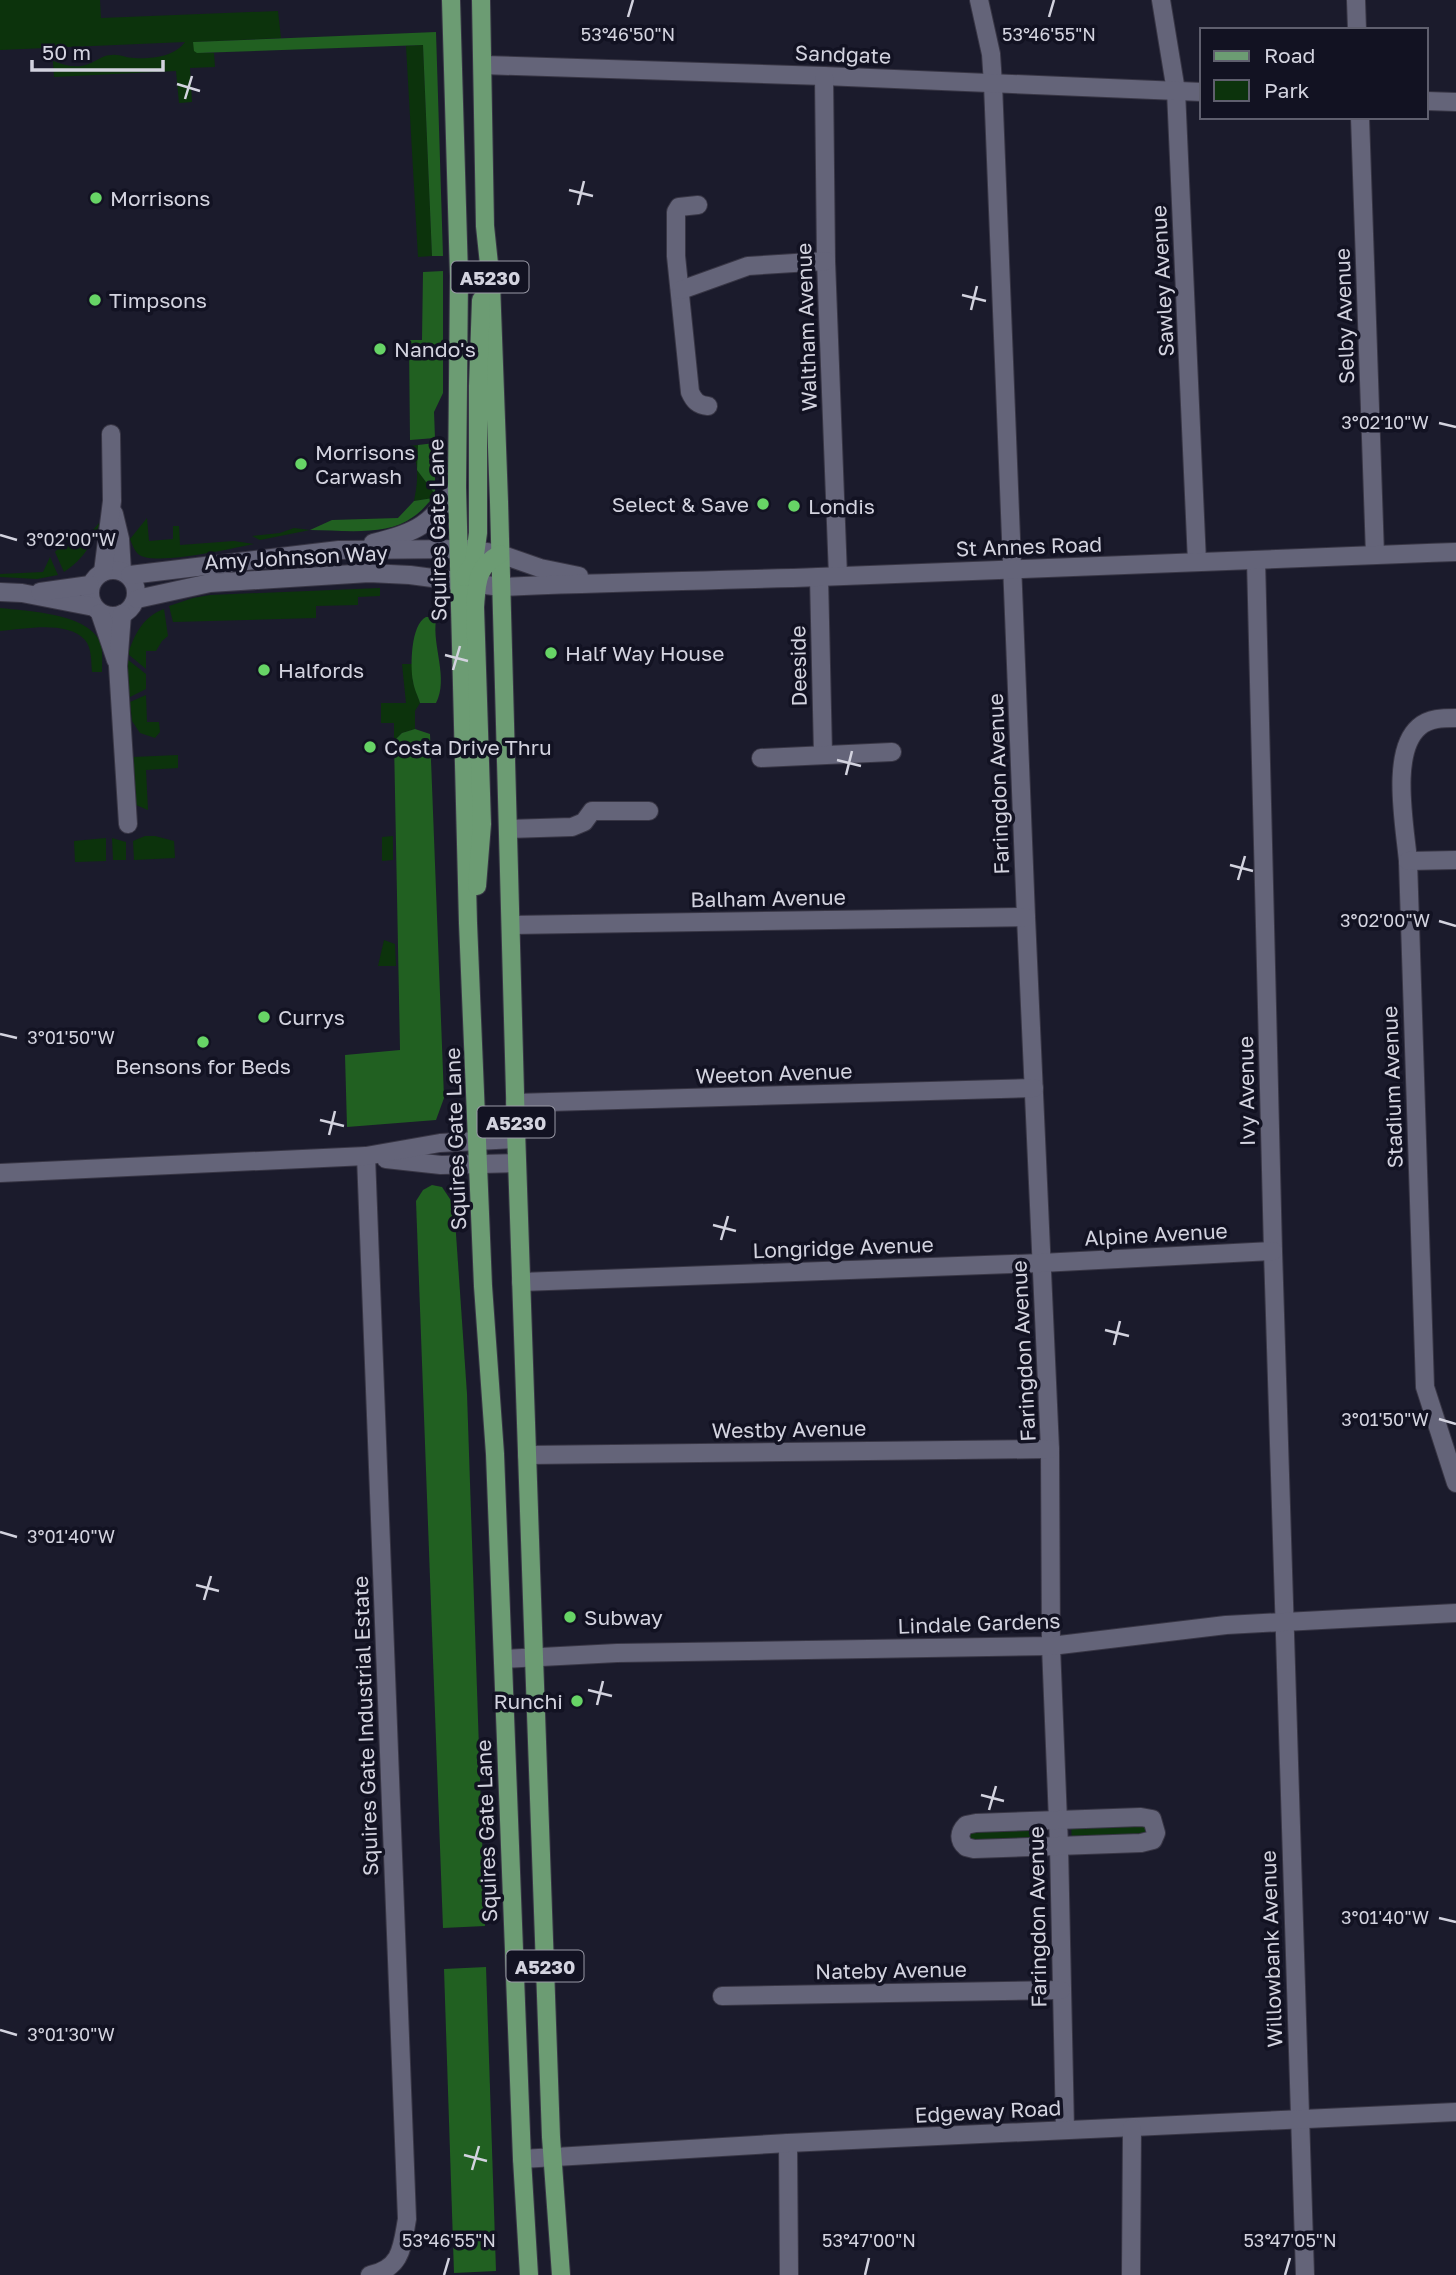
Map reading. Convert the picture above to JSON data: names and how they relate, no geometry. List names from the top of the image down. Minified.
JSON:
{"streets":{"main road":["A5230","Squires Gate Lane"],"street":["Sandgate","Sawley Avenue","Selby Avenue","Waltham Avenue","St Annes Road","Amy Johnson Way","Deeside","Faringdon Avenue","Balham Avenue","Weeton Avenue","Stadium Avenue","Ivy Avenue","Alpine Avenue","Longridge Avenue","Westby Avenue","Lindale Gardens","Squires Gate Industrial Estate","Willowbank Avenue","Nateby Avenue","Edgeway Road"]},"crossings":[["Sandgate","A5230"],["Sandgate","Sawley Avenue"],["Sandgate","Waltham Avenue"],["Sandgate","Faringdon Avenue"],["A5230","St Annes Road"],["A5230","Amy Johnson Way"],["A5230","Balham Avenue"],["A5230","Weeton Avenue"],["A5230","Longridge Avenue"],["A5230","Westby Avenue"],["A5230","Lindale Gardens"],["A5230","Edgeway Road"],["Sawley Avenue","St Annes Road"],["Selby Avenue","St Annes Road"],["Waltham Avenue","St Annes Road"],["Squires Gate Lane","St Annes Road"],["Squires Gate Lane","Amy Johnson Way"],["Squires Gate Lane","Lindale Gardens"],["Squires Gate Lane","Edgeway Road"],["St Annes Road","Amy Johnson Way"],["St Annes Road","Deeside"],["St Annes Road","Faringdon Avenue"],["St Annes Road","Ivy Avenue"],["Faringdon Avenue","Balham Avenue"],["Faringdon Avenue","Weeton Avenue"],["Faringdon Avenue","Alpine Avenue"],["Faringdon Avenue","Longridge Avenue"],["Faringdon Avenue","Westby Avenue"],["Faringdon Avenue","Lindale Gardens"],["Faringdon Avenue","Nateby Avenue"],["Faringdon Avenue","Edgeway Road"],["Ivy Avenue","Alpine Avenue"],["Ivy Avenue","Lindale Gardens"],["Ivy Avenue","Willowbank Avenue"],["Alpine Avenue","Longridge Avenue"],["Lindale Gardens","Willowbank Avenue"],["Willowbank Avenue","Edgeway Road"]],"places":["Morrisons","Timpsons","Nando's","Morrisons Carwash","Select & Save","Londis","Half Way House","Halfords","Costa Drive Thru","Currys","Bensons for Beds","Subway","Runchi"],"legend":["Road","Park"],"scale_bar":"50 m","coordinates":["53°46'50\"N","53°46'55\"N","3°02'10\"W","3°02'00\"W","3°01'50\"W","3°01'40\"W","3°01'30\"W","53°47'00\"N","53°47'05\"N"]}
